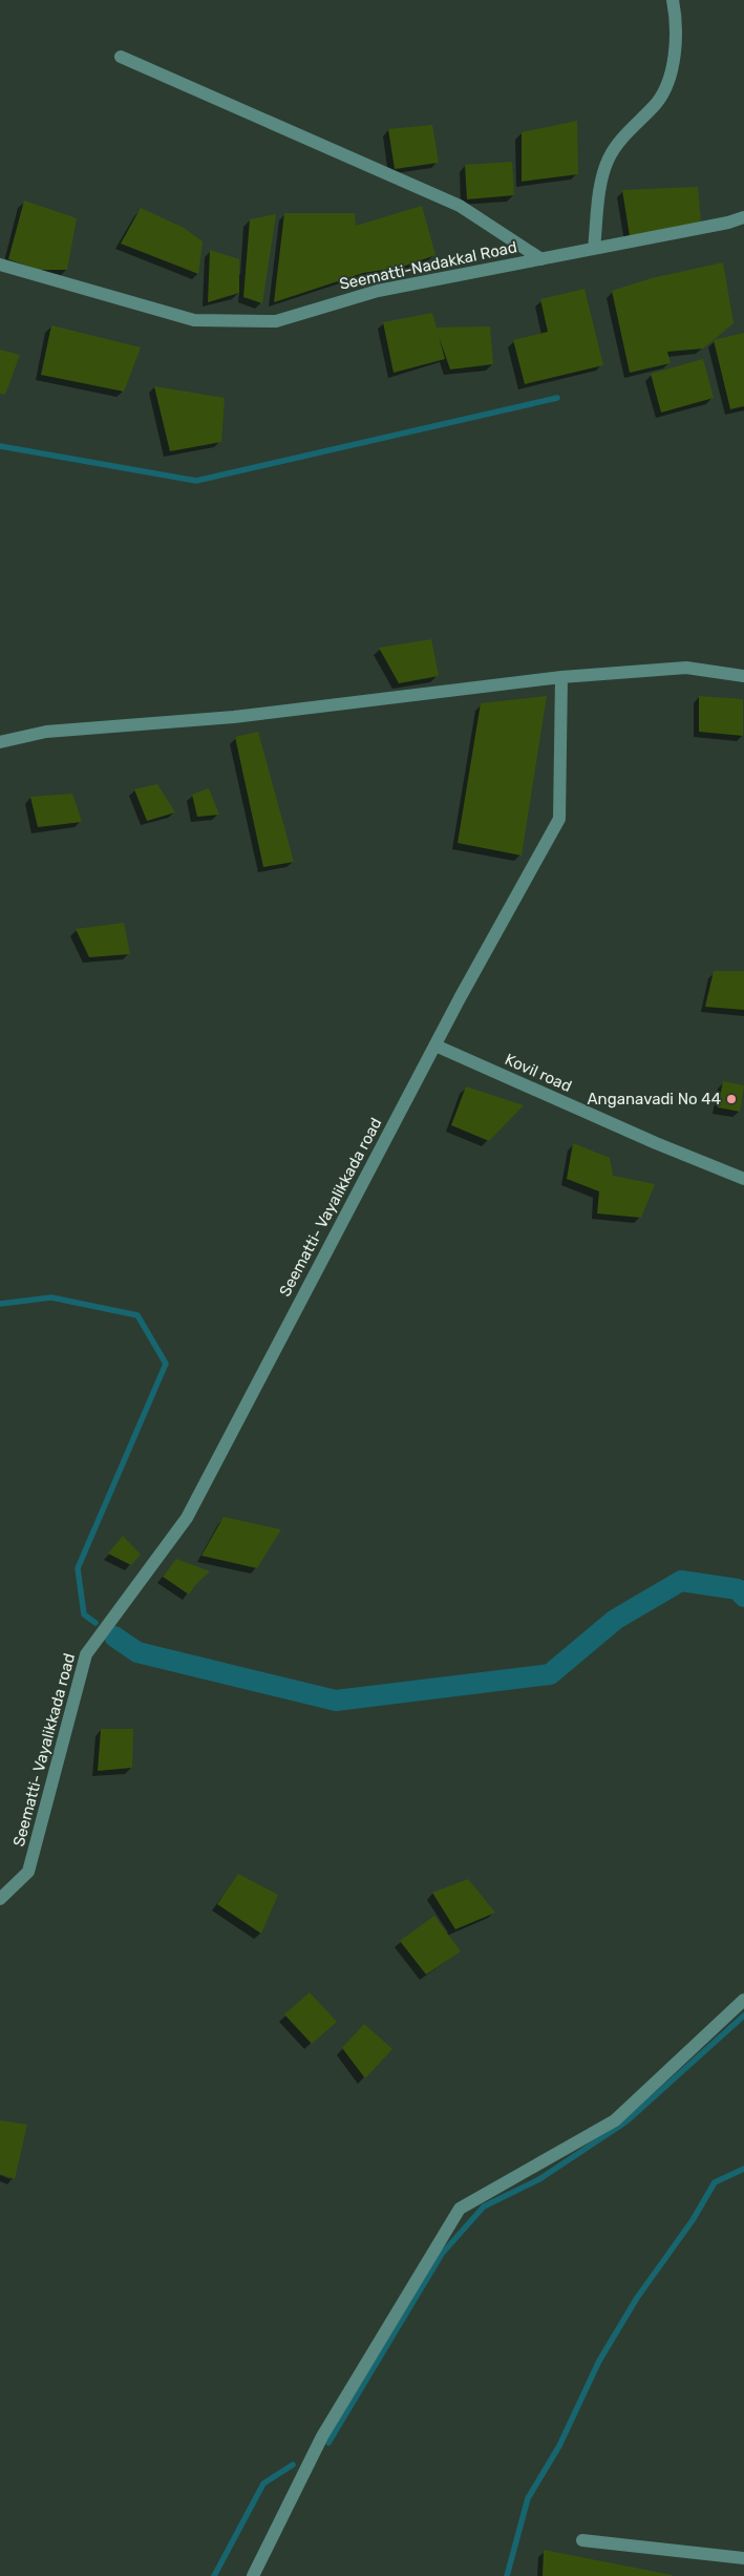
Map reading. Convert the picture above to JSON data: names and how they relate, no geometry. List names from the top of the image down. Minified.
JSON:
{"streets":{"street":["Seematti-Nadakkal Road","Kovil road","Seematti- Vayalikkada road"]},"crossings":[["Kovil road","Seematti- Vayalikkada road"]],"places":["Anganavadi No 44"]}
